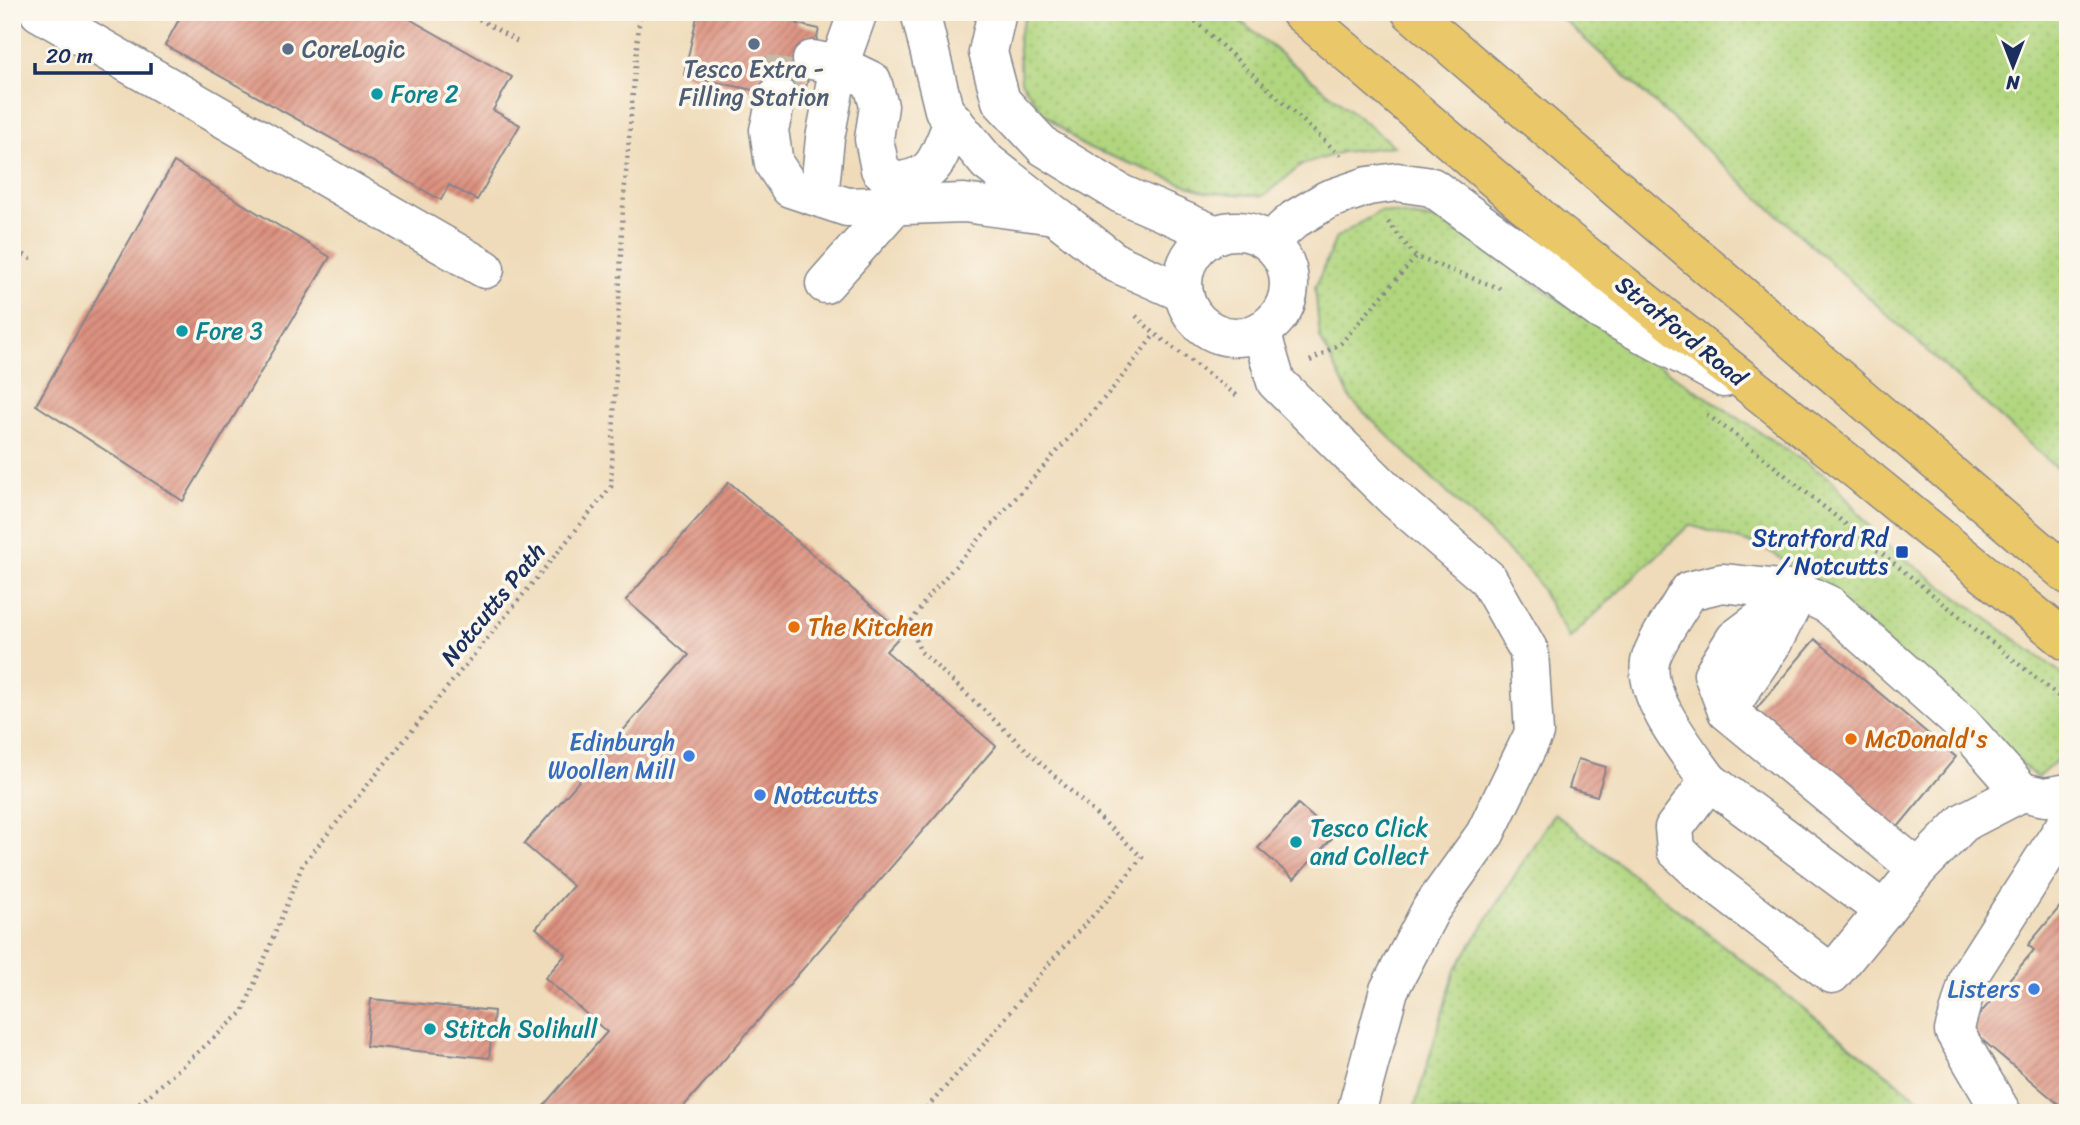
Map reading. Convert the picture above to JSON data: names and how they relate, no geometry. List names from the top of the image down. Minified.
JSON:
{"streets":{"highway":["Stratford Road"],"path":["Notcutts Path"]},"places":{"other":["Tesco Extra - Filling Station","CoreLogic","Fore 2","Fore 3","The Kitchen","McDonald's","Edinburgh Woollen Mill","Nottcutts","Tesco Click and Collect","Listers","Stitch Solihull"],"transit":["Stratford Rd / Notcutts"]},"scale_bar":"20 m","north":"bottom"}
